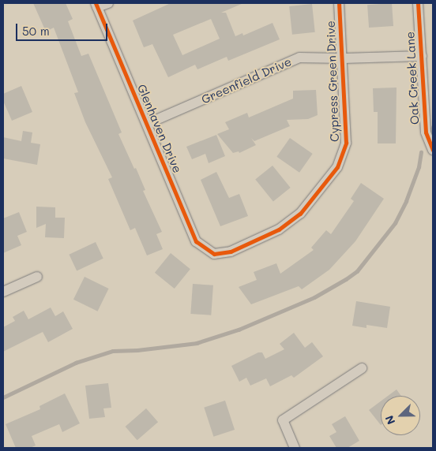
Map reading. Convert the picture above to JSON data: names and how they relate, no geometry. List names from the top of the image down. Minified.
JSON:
{"streets":{"street":["Oak Creek Lane","Greenfield Drive","Cypress Green Drive","Glenhaven Drive"]},"crossings":[["Oak Creek Lane","Greenfield Drive"],["Greenfield Drive","Cypress Green Drive"],["Greenfield Drive","Glenhaven Drive"],["Cypress Green Drive","Glenhaven Drive"]],"scale_bar":"50 m","north":"bottom left"}
